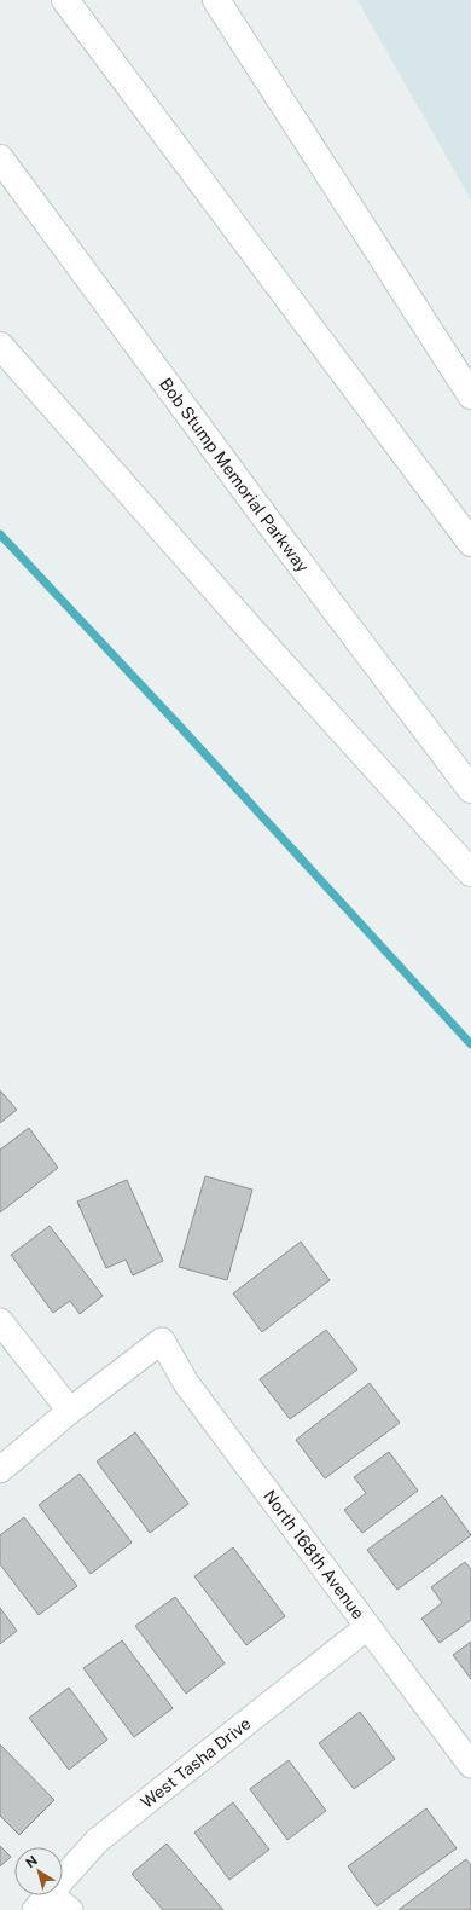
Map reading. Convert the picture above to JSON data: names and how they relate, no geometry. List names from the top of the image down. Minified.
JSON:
{"streets":{"highway":["Bob Stump Memorial Parkway"],"street":["North 168th Avenue","West Tasha Drive"]},"crossings":[["North 168th Avenue","West Tasha Drive"]],"north":"top left"}
